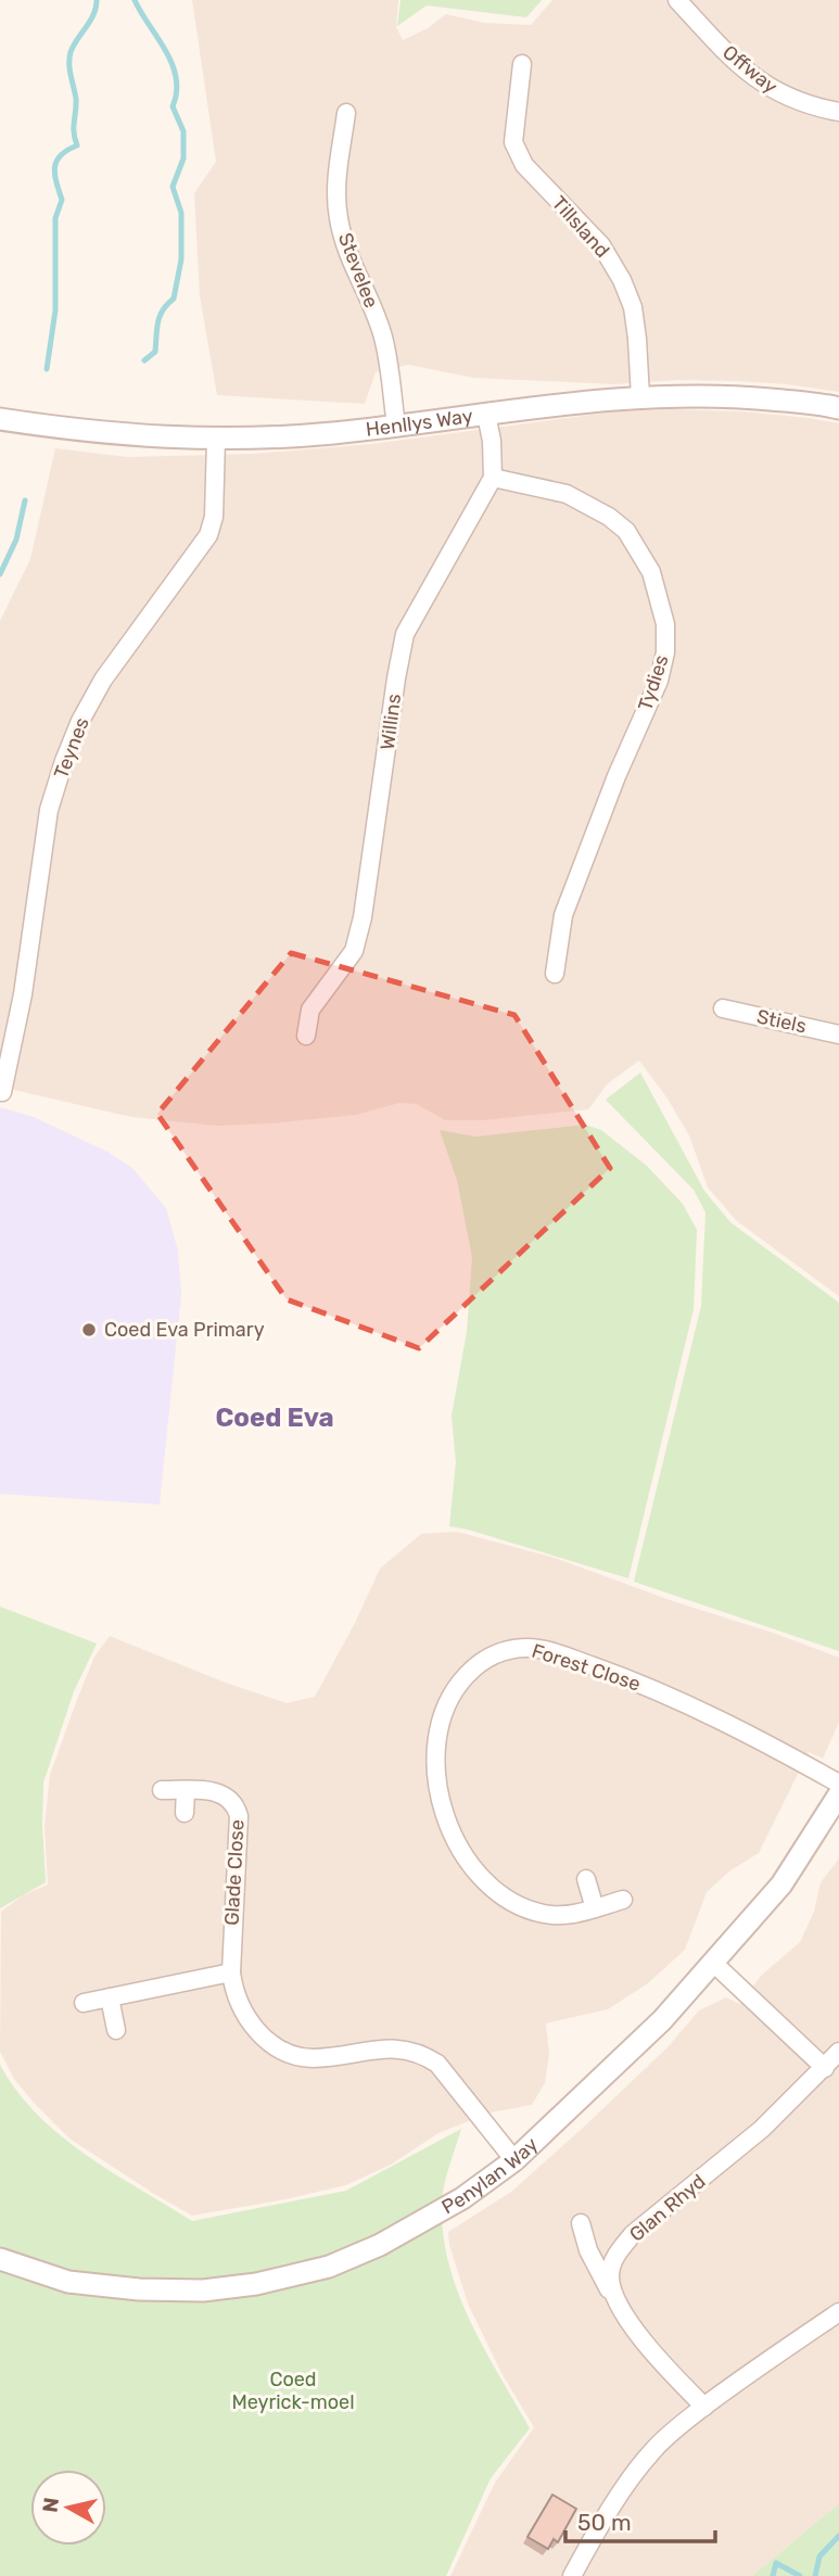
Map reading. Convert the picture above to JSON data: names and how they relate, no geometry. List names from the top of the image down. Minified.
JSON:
{"streets":{"street":["Offway","Tillsland","Stevelee","Henllys Way","Tydies","Willins","Teynes","Stiels","Forest Close","Glade Close","Penylan Way","Glan Rhyd"]},"crossings":[["Tillsland","Henllys Way"],["Stevelee","Henllys Way"],["Henllys Way","Teynes"],["Tydies","Willins"],["Glade Close","Penylan Way"]],"districts":["Coed Eva"],"parks":["Coed Meyrick-moel"],"places":["Coed Eva Primary"],"scale_bar":"50 m","north":"left"}
